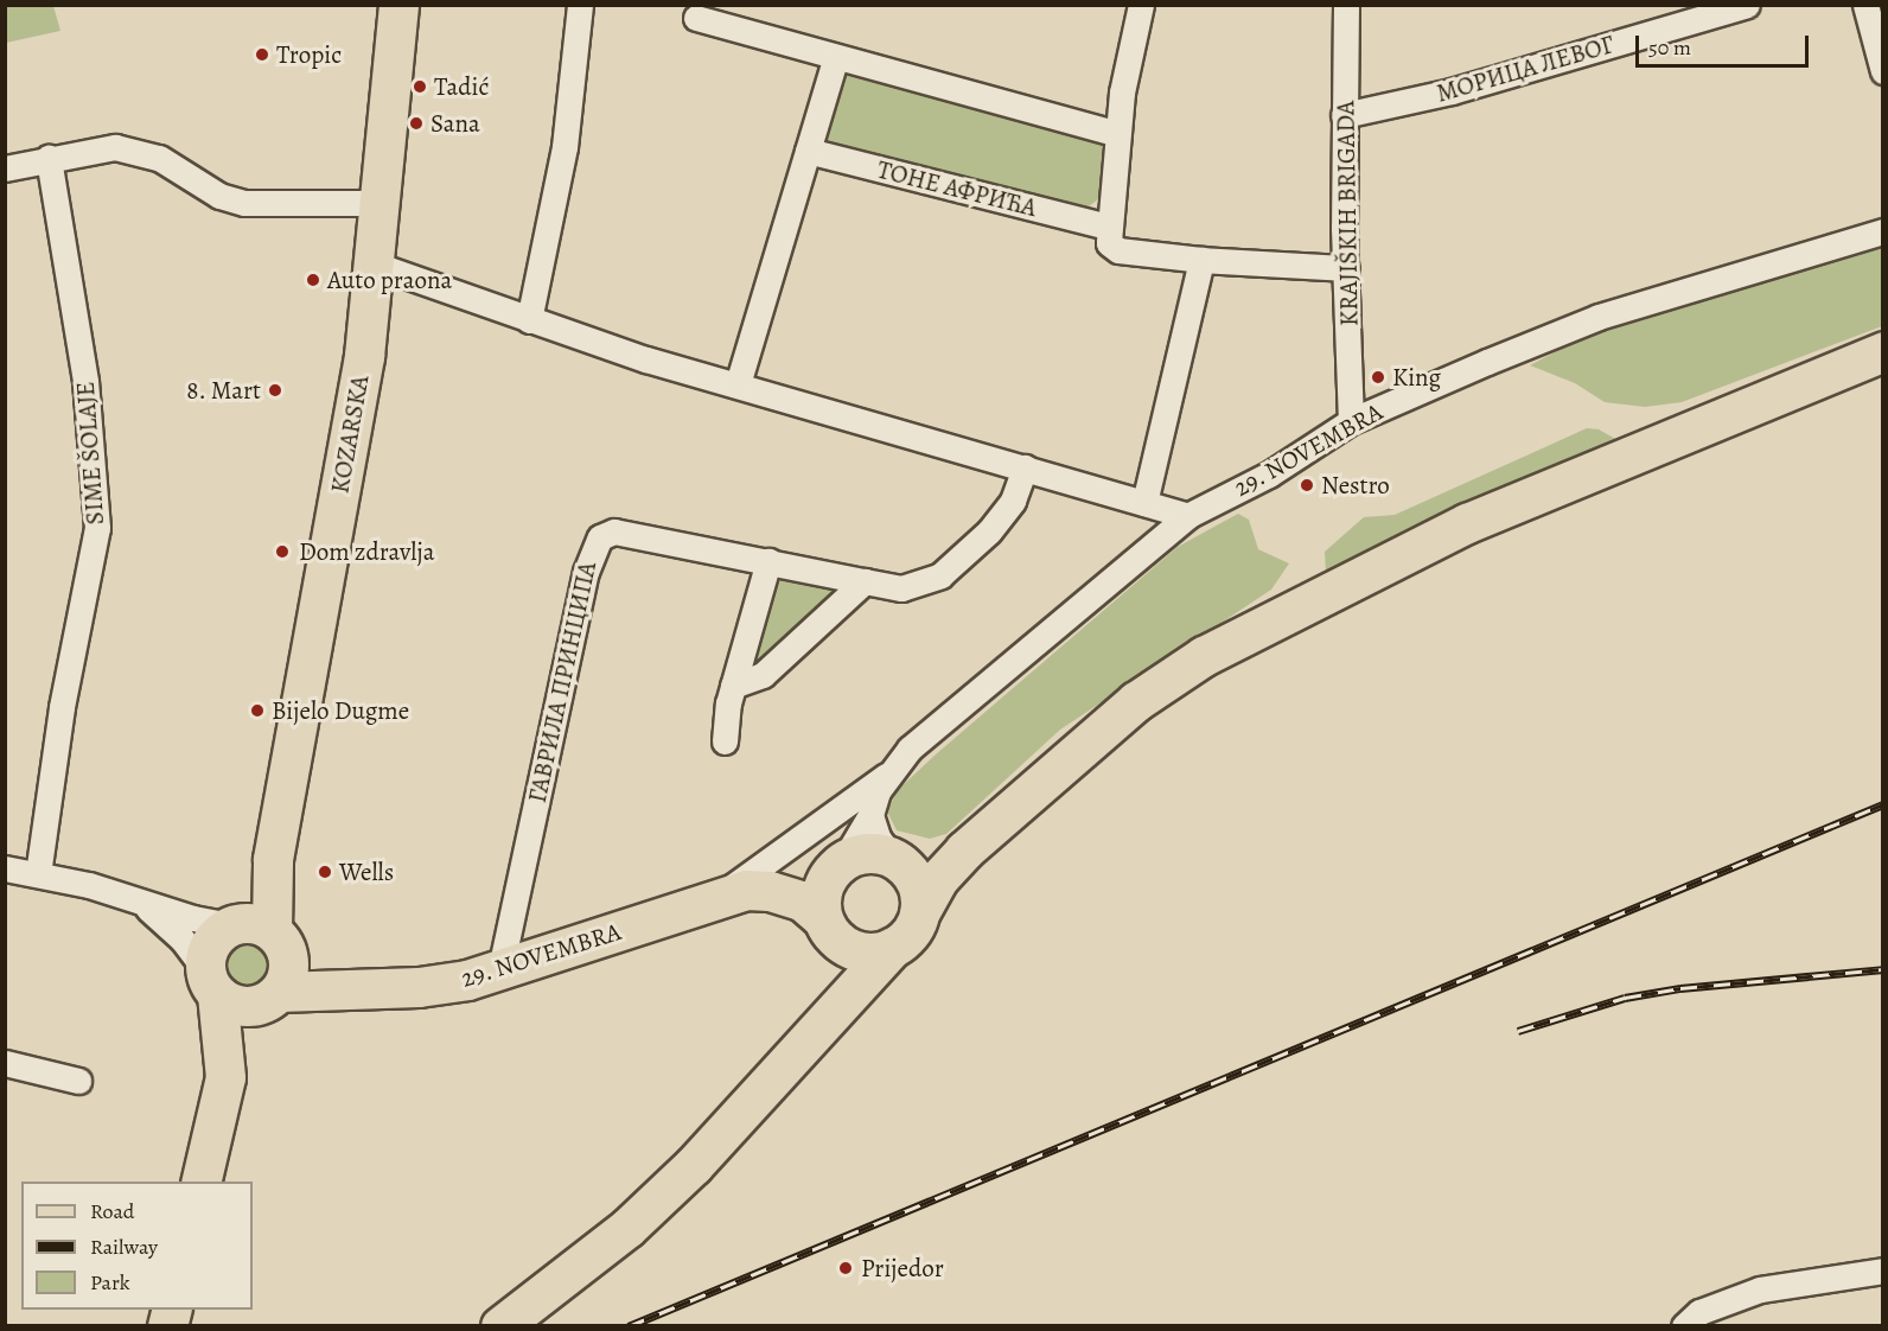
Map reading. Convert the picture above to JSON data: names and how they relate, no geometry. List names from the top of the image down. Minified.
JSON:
{"streets":{"main road":["KOZARSKA","29. NOVEMBRA"],"street":["МОРИЦА ЛЕВОГ","ТОНЕ АФРИЋА","KRAJIŠKIH BRIGADA","SIME ŠOLAJE","ГАВРИЛА ПРИНЦИПА"]},"crossings":[["МОРИЦА ЛЕВОГ","KRAJIŠKIH BRIGADA"],["KRAJIŠKIH BRIGADA","29. NOVEMBRA"],["KOZARSKA","29. NOVEMBRA"],["29. NOVEMBRA","ГАВРИЛА ПРИНЦИПА"]],"places":["Tropic","Tadić","Sana","Auto praona","King","8. Mart","Nestro","Dom zdravlja","Bijelo Dugme","Wells","Prijedor"],"legend":["Road","Railway","Park"],"scale_bar":"50 m"}
